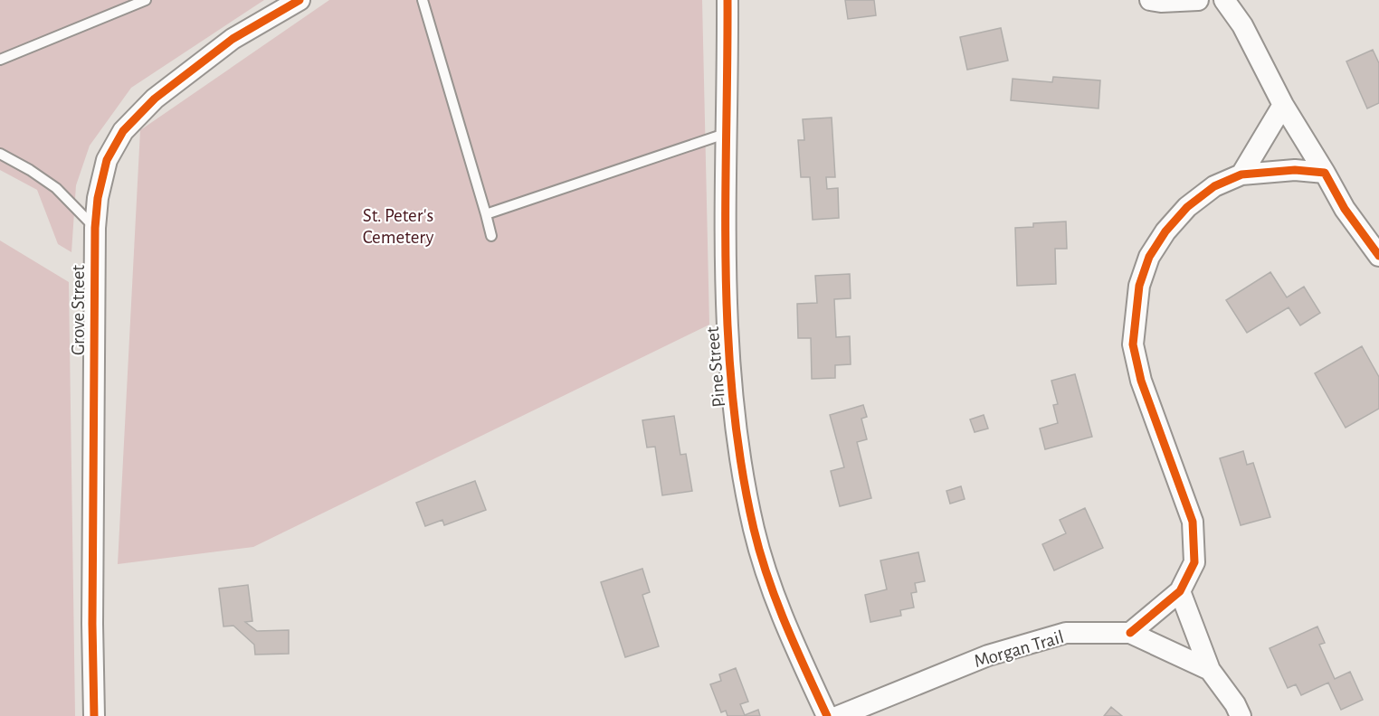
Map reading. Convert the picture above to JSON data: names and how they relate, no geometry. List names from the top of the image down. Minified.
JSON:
{"streets":{"street":["Grove Street","Pine Street","Morgan Trail"]},"parks":["St. Peter's Cemetery"]}
